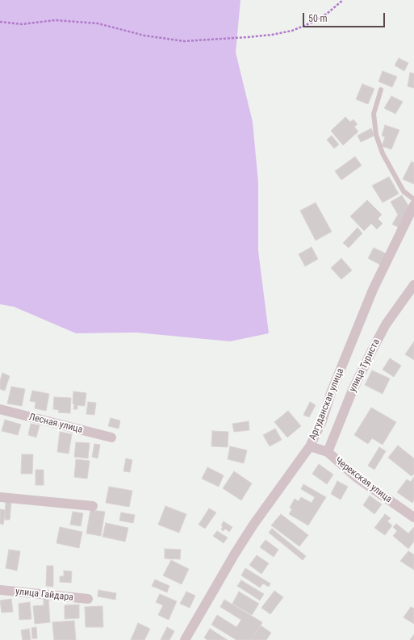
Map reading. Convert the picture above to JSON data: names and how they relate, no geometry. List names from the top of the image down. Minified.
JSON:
{"streets":{"street":["улица Туриста","Аргуданская улица","Лесная улица","Черекская улица","улица Гайдара"]},"crossings":[["улица Туриста","Черекская улица"],["Аргуданская улица","Черекская улица"]],"scale_bar":"50 m"}
